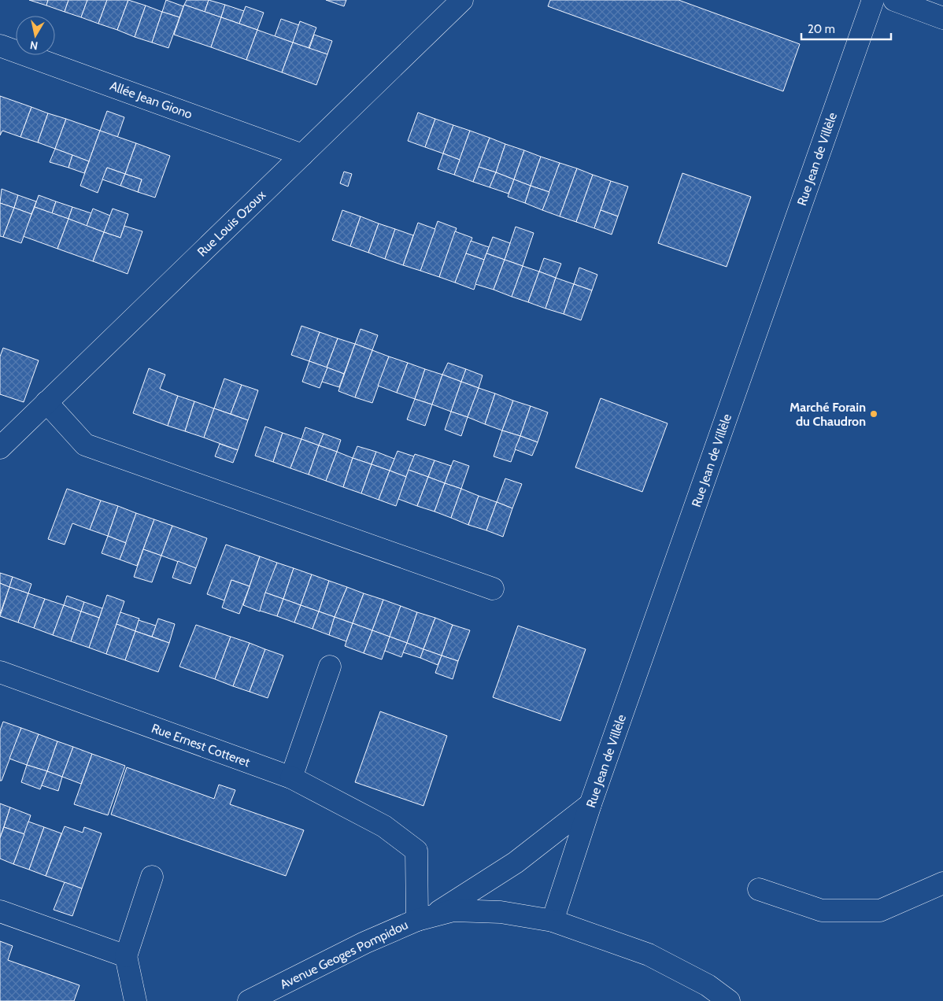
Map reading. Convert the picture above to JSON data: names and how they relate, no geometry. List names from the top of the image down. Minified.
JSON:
{"streets":{"street":["Allée Jean Giono","Rue Jean de Villèle","Rue Louis Ozoux","Rue Ernest Cotteret","Avenue Geoges Pompidou"]},"crossings":[["Allée Jean Giono","Rue Louis Ozoux"],["Rue Jean de Villèle","Avenue Geoges Pompidou"],["Rue Ernest Cotteret","Avenue Geoges Pompidou"]],"places":["Marché Forain du Chaudron"],"scale_bar":"20 m","north":"bottom"}
